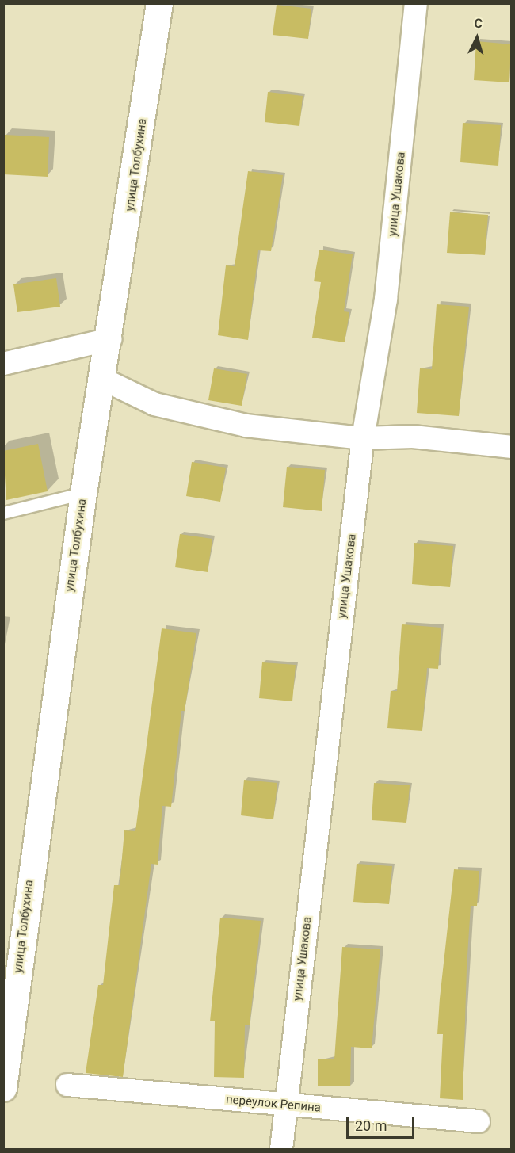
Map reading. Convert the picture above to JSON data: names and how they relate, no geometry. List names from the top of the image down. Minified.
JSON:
{"streets":{"street":["улица Толбухина","улица Ушакова","переулок Репина"]},"crossings":[["улица Ушакова","переулок Репина"]],"scale_bar":"20 m","north":"top"}
